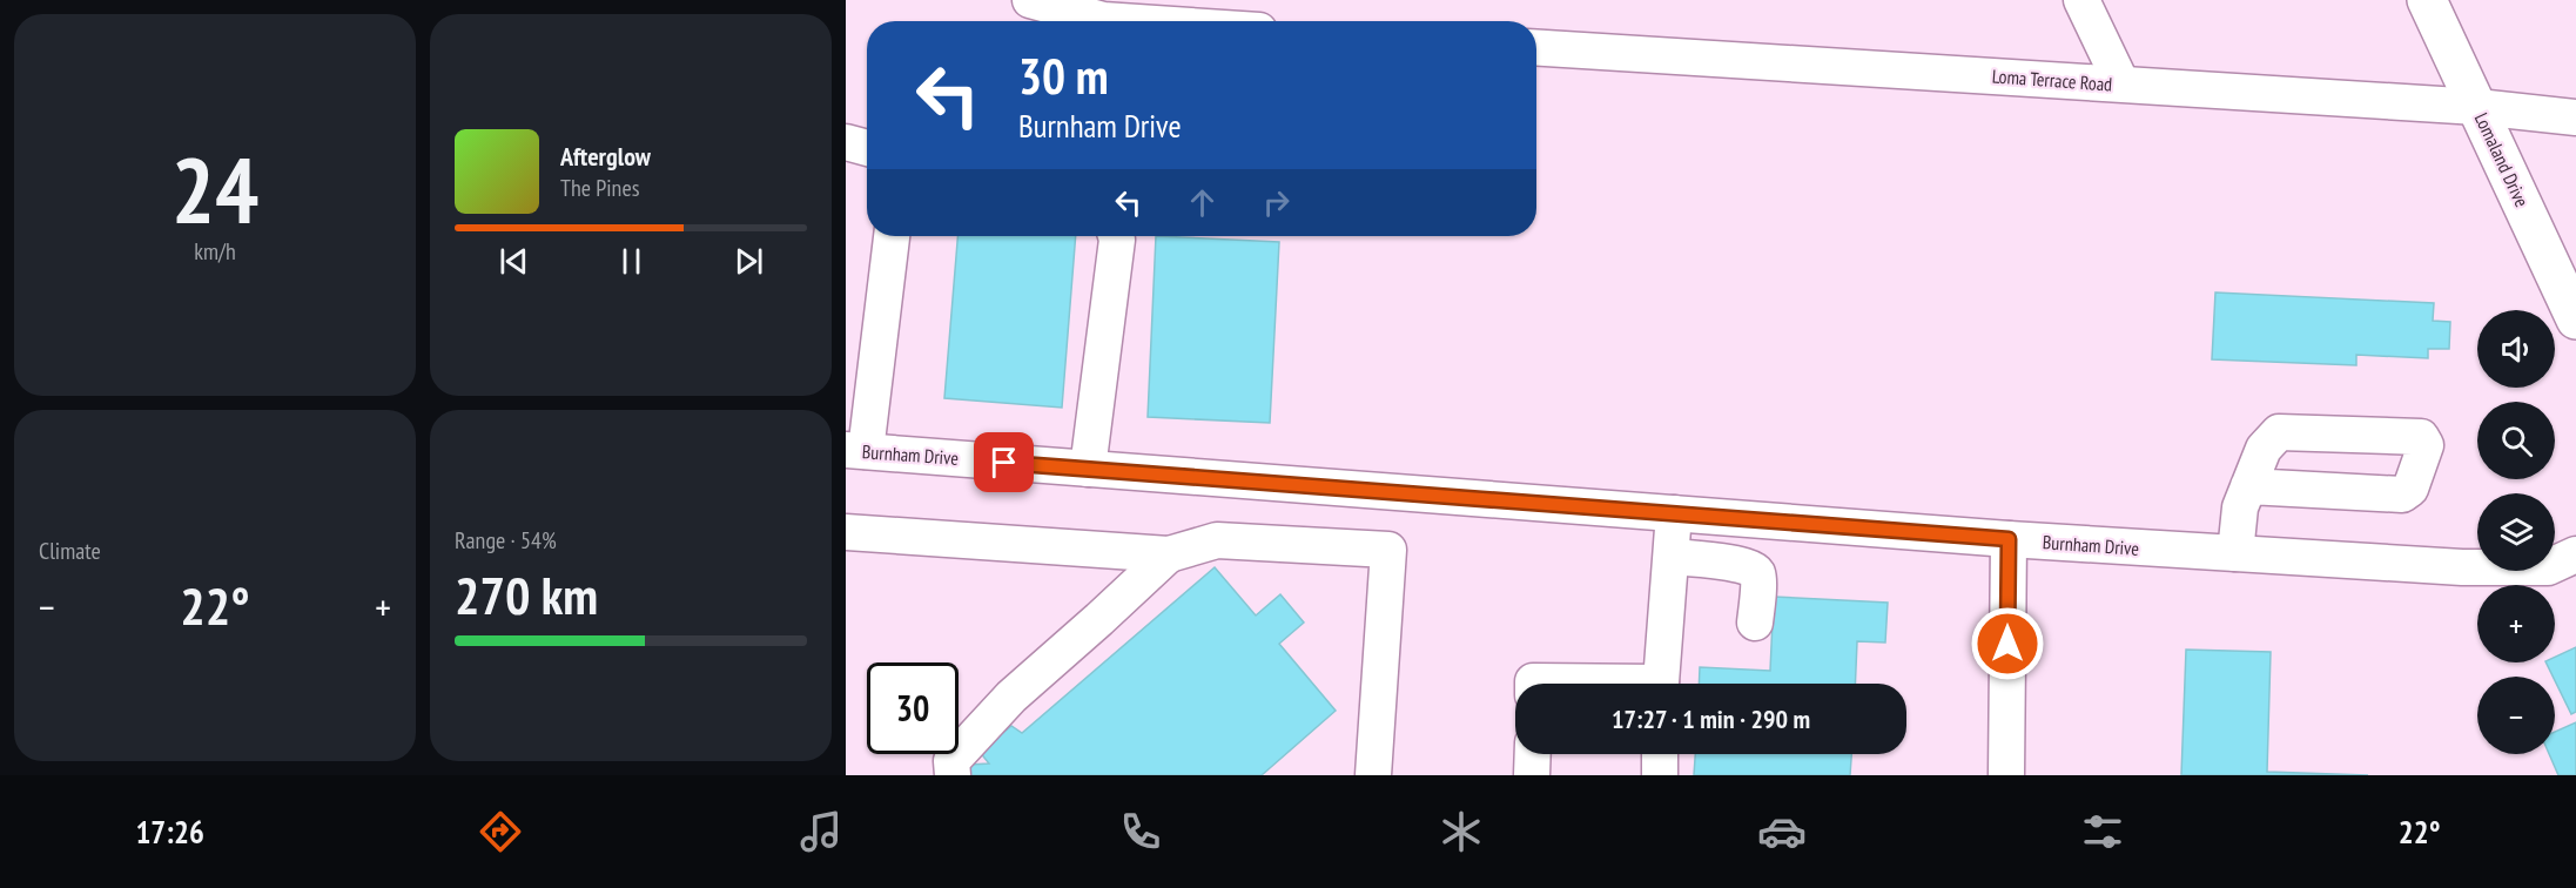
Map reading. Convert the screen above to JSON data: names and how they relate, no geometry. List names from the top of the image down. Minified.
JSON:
{"streets":{"main road":["Lomaland Drive"],"street":["Loma Terrace Road","Burnham Drive"]},"crossings":[["Loma Terrace Road","Lomaland Drive"]],"page":{"tile":[["24","km/h"],"Climate",["Range · 54%","270 km"]],"turn":["30 m","Burnham Drive"],"song":["Afterglow","The Pines"],"map_buttons":["+","−"],"heat":["−","22°","+"],"limit":"30","trip":"17:27 · 1 min · 290 m","tabs":["17:26","22°"]}}
